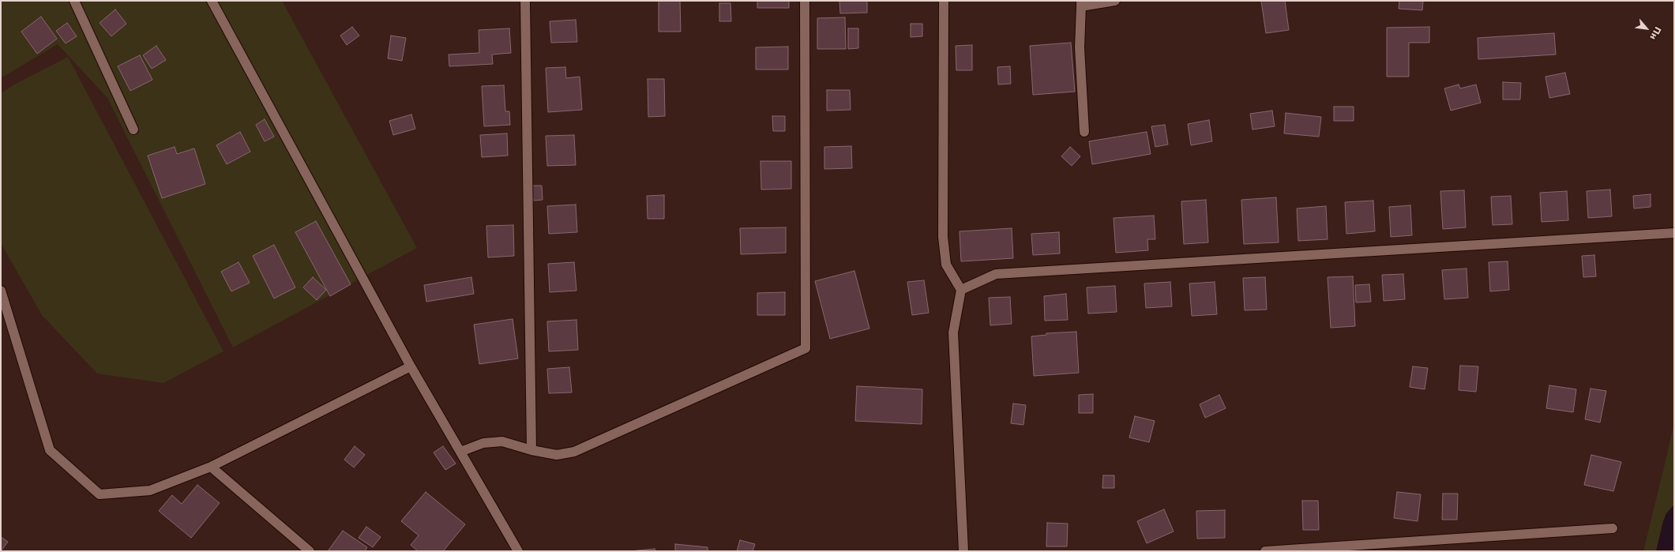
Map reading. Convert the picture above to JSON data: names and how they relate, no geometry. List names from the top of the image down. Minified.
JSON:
{"north":"bottom right"}
